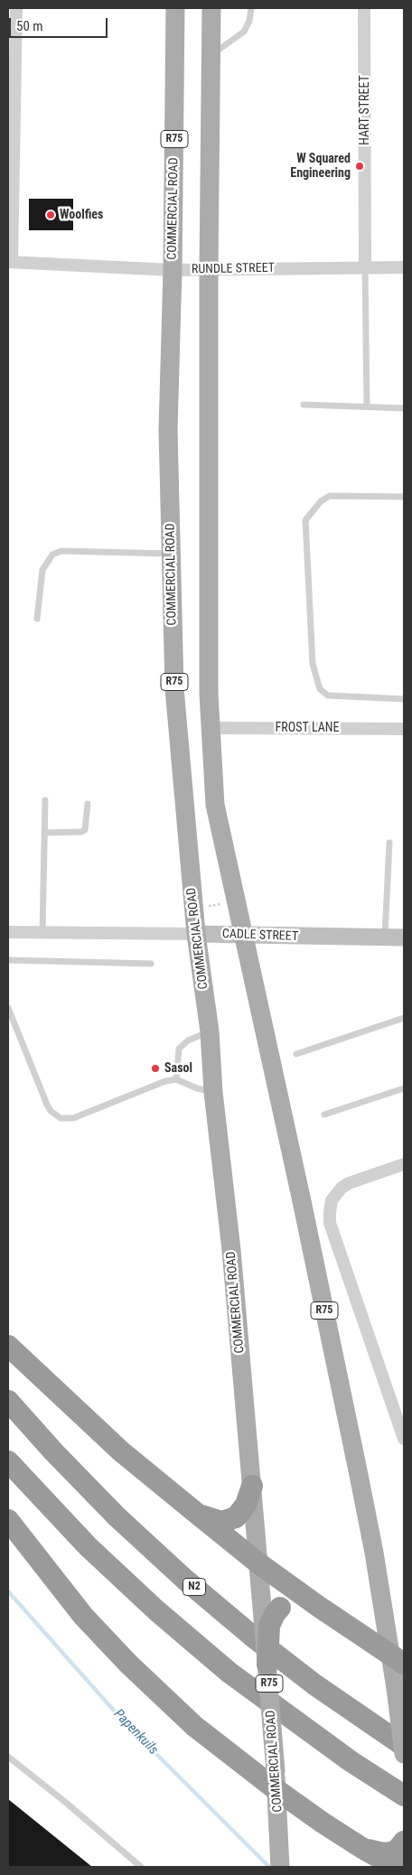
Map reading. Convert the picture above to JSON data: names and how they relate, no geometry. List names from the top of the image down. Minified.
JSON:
{"streets":{"highway":["N2"],"main road":["R75","COMMERCIAL ROAD"],"street":["HART STREET","RUNDLE STREET","FROST LANE","CADLE STREET"]},"crossings":[["HART STREET","RUNDLE STREET"],["R75","RUNDLE STREET"],["R75","FROST LANE"],["R75","CADLE STREET"],["COMMERCIAL ROAD","RUNDLE STREET"],["COMMERCIAL ROAD","CADLE STREET"]],"water":["Papenkuils"],"places":["W Squared Engineering","Woolfies","Sasol"],"scale_bar":"50 m"}
